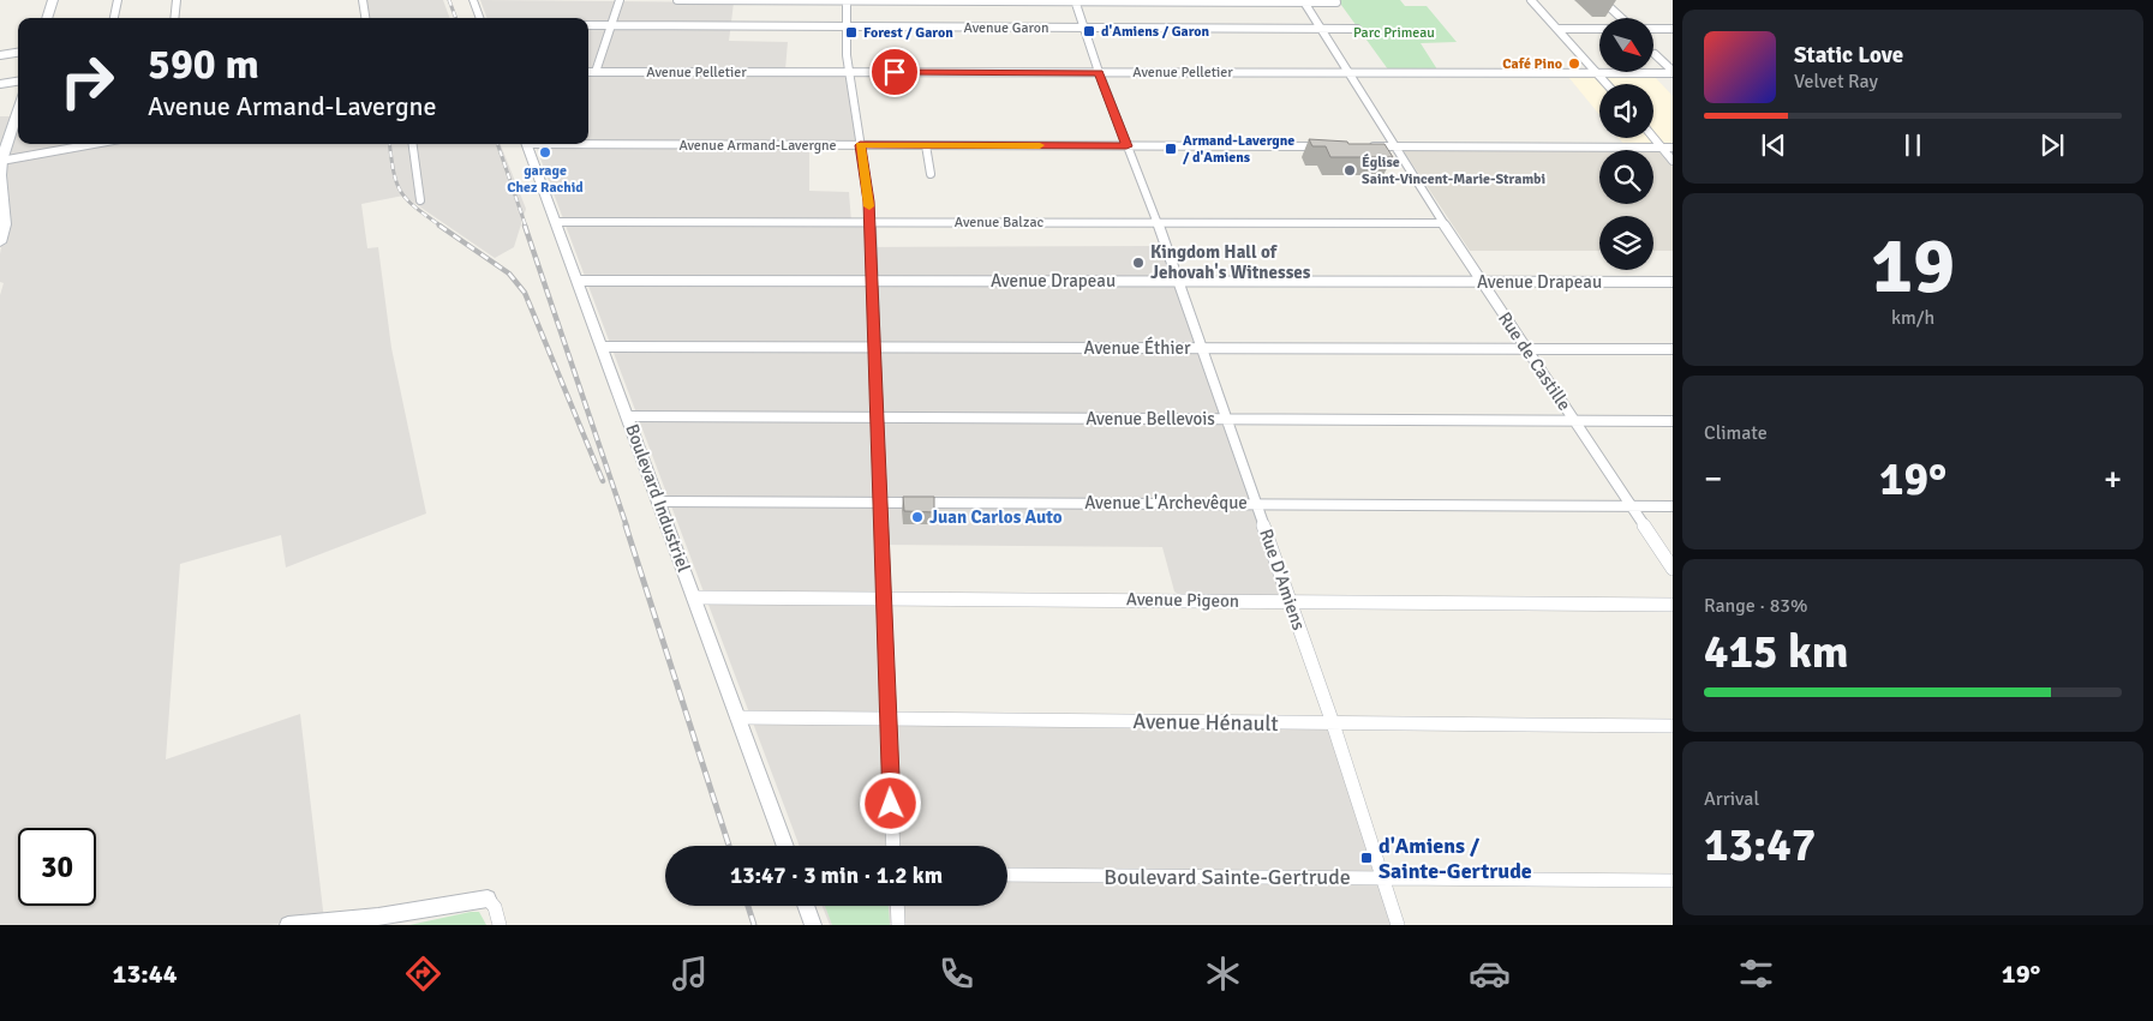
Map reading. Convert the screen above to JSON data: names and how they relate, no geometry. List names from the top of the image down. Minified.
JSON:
{"streets":{"street":["Avenue Garon","Avenue Pelletier","Avenue Armand-Lavergne","Avenue Balzac","Avenue Drapeau","Avenue Éthier","Rue de Castille","Avenue Bellevois","Boulevard Industriel","Avenue L'Archevêque","Rue D'Amiens","Avenue Pigeon","Avenue Hénault","Boulevard Sainte-Gertrude"]},"crossings":[["Avenue Garon","Rue de Castille"],["Avenue Garon","Rue D'Amiens"],["Avenue Pelletier","Rue de Castille"],["Avenue Pelletier","Rue D'Amiens"],["Avenue Armand-Lavergne","Rue D'Amiens"],["Avenue Balzac","Rue de Castille"],["Avenue Balzac","Boulevard Industriel"],["Avenue Balzac","Rue D'Amiens"],["Avenue Drapeau","Rue de Castille"],["Avenue Drapeau","Boulevard Industriel"],["Avenue Drapeau","Rue D'Amiens"],["Avenue Éthier","Rue de Castille"],["Avenue Éthier","Boulevard Industriel"],["Avenue Éthier","Rue D'Amiens"],["Rue de Castille","Avenue Bellevois"],["Rue de Castille","Avenue L'Archevêque"],["Avenue Bellevois","Boulevard Industriel"],["Avenue Bellevois","Rue D'Amiens"],["Boulevard Industriel","Avenue L'Archevêque"],["Boulevard Industriel","Avenue Pigeon"],["Boulevard Industriel","Avenue Hénault"],["Avenue L'Archevêque","Rue D'Amiens"],["Rue D'Amiens","Avenue Pigeon"],["Rue D'Amiens","Avenue Hénault"],["Rue D'Amiens","Boulevard Sainte-Gertrude"]],"parks":["Parc Primeau"],"places":{"transit":["d'Amiens / Garon","Forest / Garon","Armand-Lavergne / d'Amiens","d'Amiens / Sainte-Gertrude"],"other":["Café Pino","garage Chez Rachid","Église Saint-Vincent-Marie-Strambi","Kingdom Hall of Jehovah's Witnesses","Juan Carlos Auto"]},"north":"bottom right","page":{"turn":["590 m","Avenue Armand-Lavergne"],"song":["Static Love","Velvet Ray"],"tile":[["19","km/h"],"Climate",["Range · 83%","415 km"],["Arrival","13:47"]],"heat":["−","19°","+"],"limit":"30","trip":"13:47 · 3 min · 1.2 km","tabs":["13:44","19°"]}}
